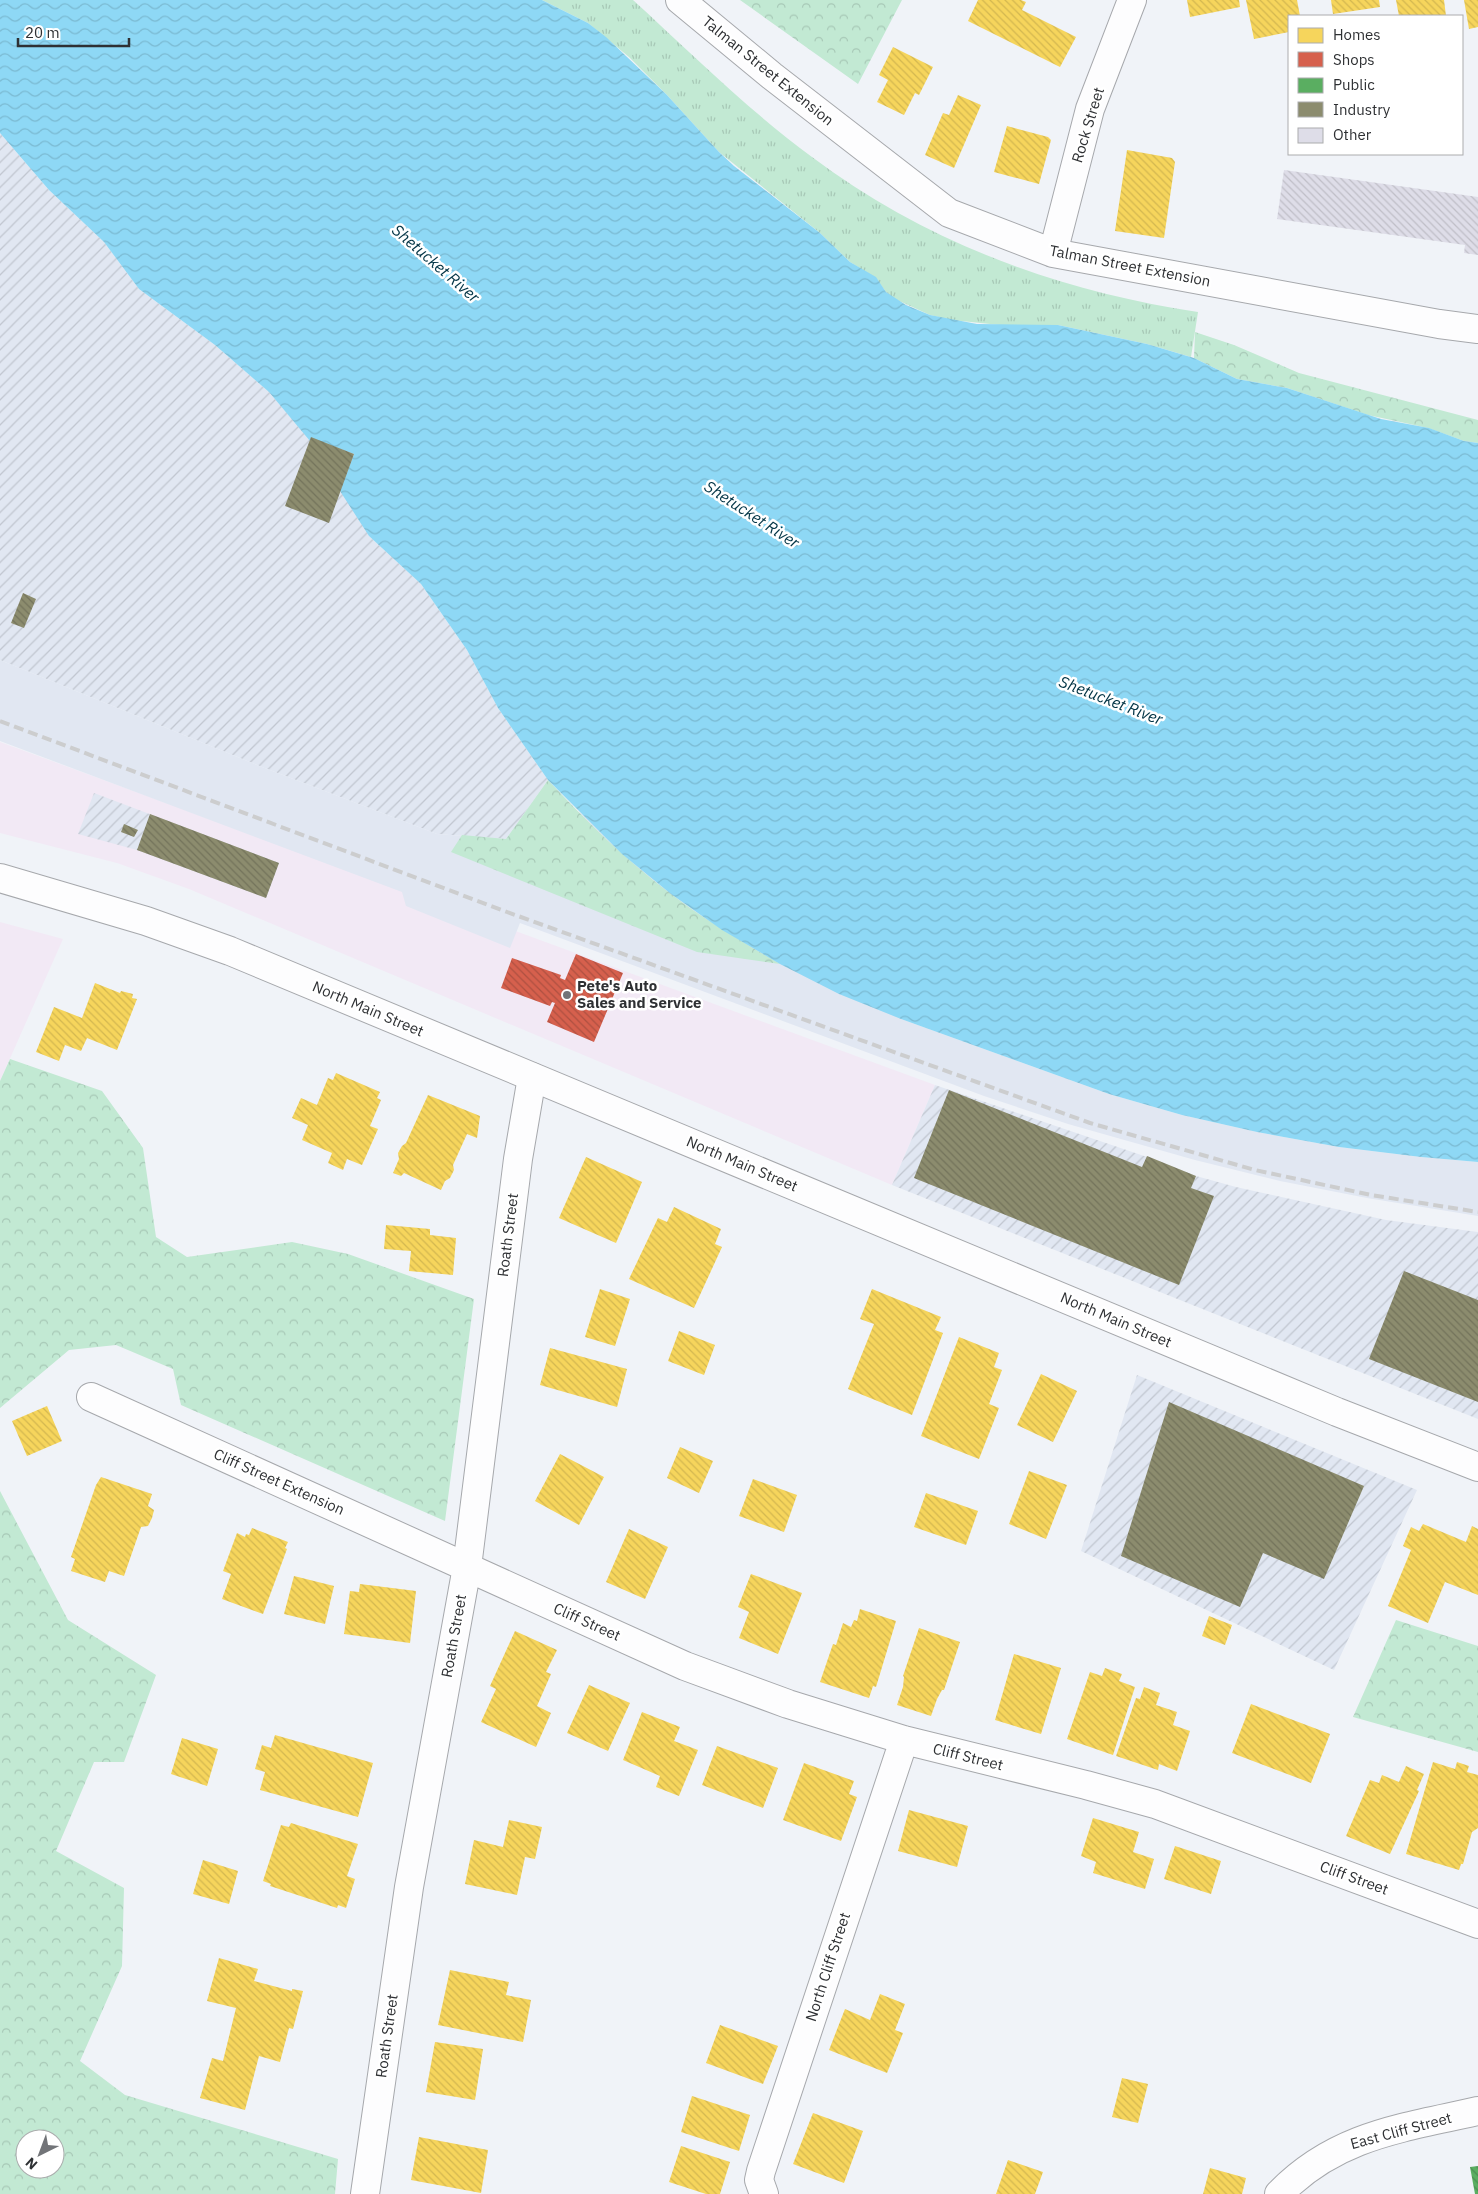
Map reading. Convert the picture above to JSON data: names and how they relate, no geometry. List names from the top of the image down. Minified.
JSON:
{"streets":{"street":["Talman Street Extension","Rock Street","North Main Street","Roath Street","Cliff Street Extension","Cliff Street","North Cliff Street","East Cliff Street"]},"crossings":[["Talman Street Extension","Rock Street"],["North Main Street","Roath Street"],["Roath Street","Cliff Street Extension"],["Roath Street","Cliff Street"],["Cliff Street Extension","Cliff Street"],["Cliff Street","North Cliff Street"]],"water":["Shetucket River"],"places":["Pete's Auto Sales and Service"],"legend":["Homes","Shops","Public","Industry","Other"],"scale_bar":"20 m","north":"bottom left"}
